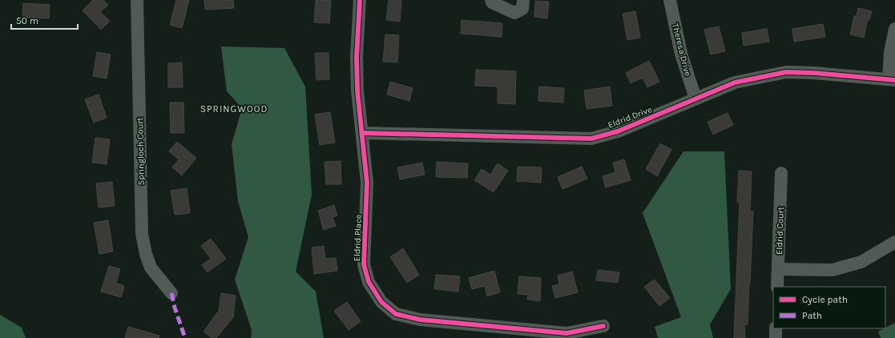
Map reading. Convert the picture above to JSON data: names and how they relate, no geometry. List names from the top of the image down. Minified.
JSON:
{"streets":{"street":["Theresa Drive","Eldrid Drive","Springloch Court","Eldrid Court","Eldrid Place"]},"crossings":[["Theresa Drive","Eldrid Drive"],["Eldrid Drive","Eldrid Place"]],"districts":["SPRINGWOOD"],"legend":["Cycle path","Path"],"scale_bar":"50 m"}
